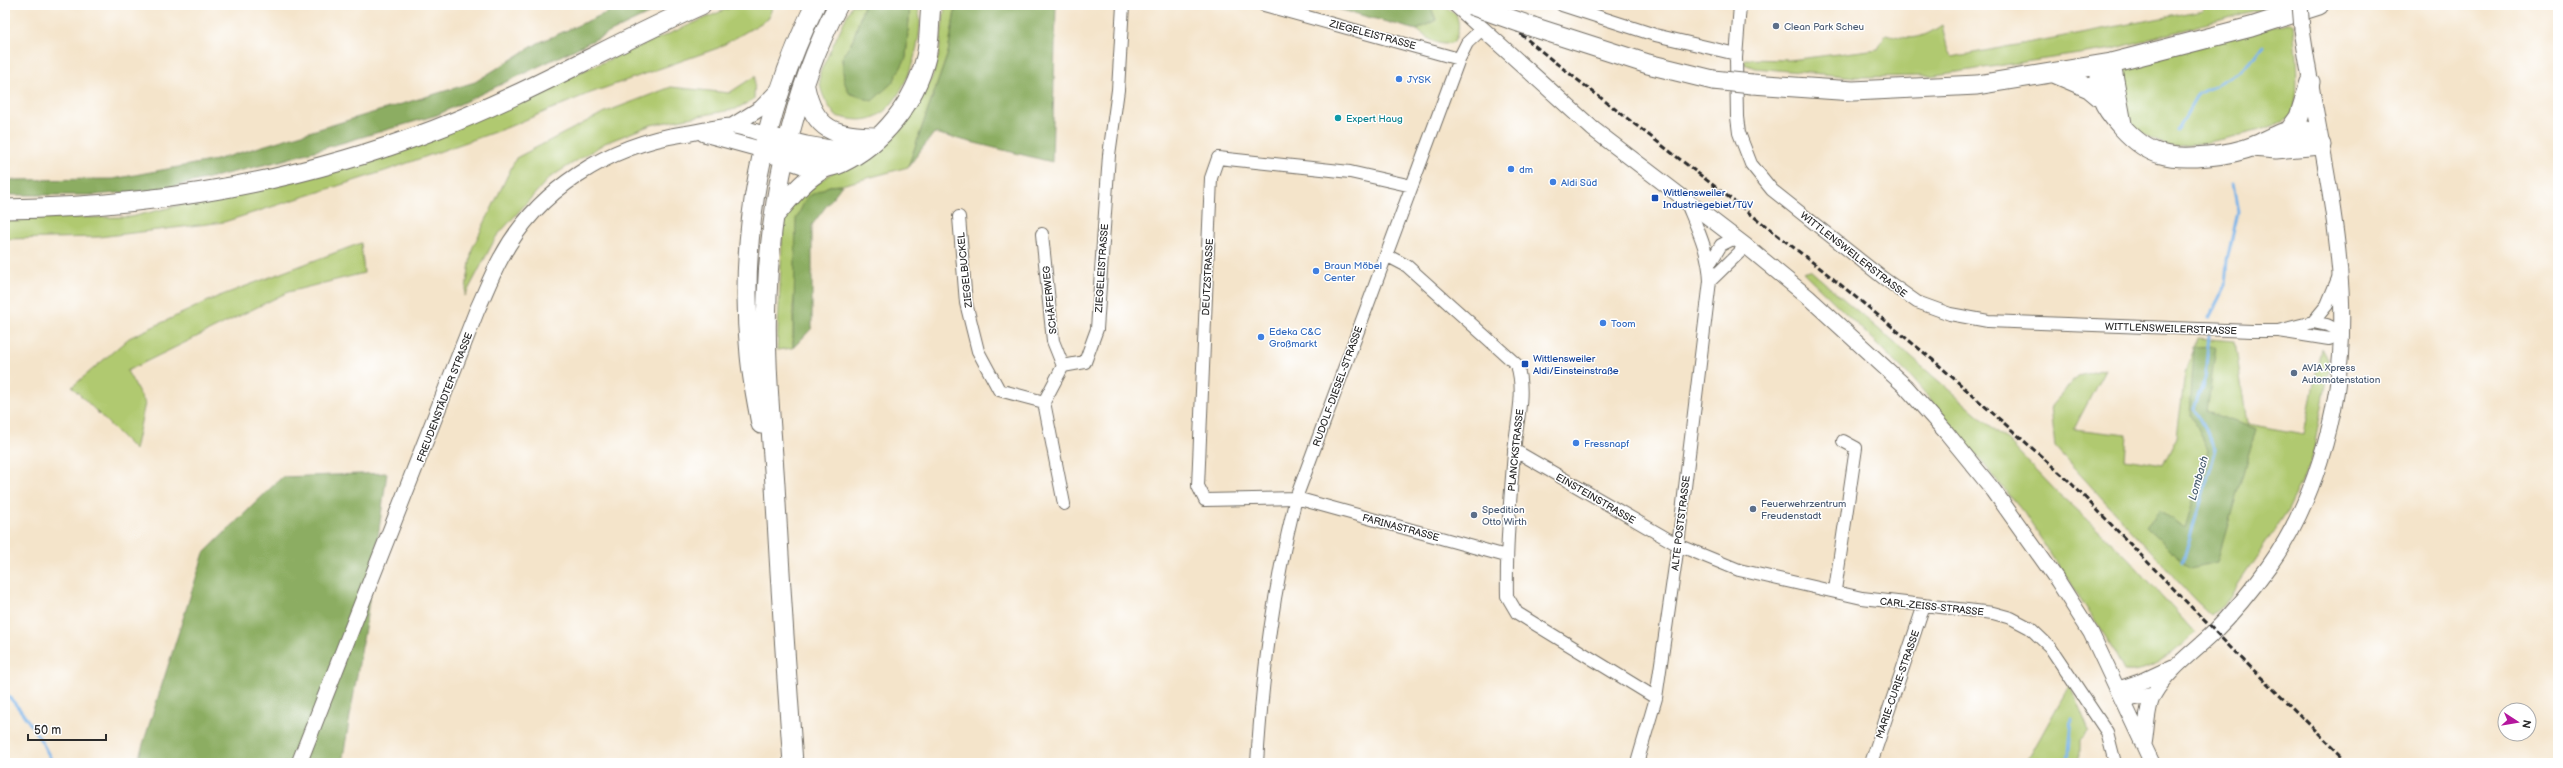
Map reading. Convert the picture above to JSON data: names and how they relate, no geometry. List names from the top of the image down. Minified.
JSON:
{"streets":{"street":["ZIEGELEISTRASSE","WITTLENSWEILERSTRASSE","ZIEGELBUCKEL","DEUTZSTRASSE","SCHÄFERWEG","RUDOLF-DIESEL-STRASSE","FREUDENSTÄDTER STRASSE","PLANCKSTRASSE","EINSTEINSTRASSE","ALTE POSTSTRASSE","FARINASTRASSE","CARL-ZEISS-STRASSE","MARIE-CURIE-STRASSE"]},"crossings":[["ZIEGELEISTRASSE","SCHÄFERWEG"],["ZIEGELEISTRASSE","RUDOLF-DIESEL-STRASSE"],["DEUTZSTRASSE","RUDOLF-DIESEL-STRASSE"],["DEUTZSTRASSE","FARINASTRASSE"],["RUDOLF-DIESEL-STRASSE","PLANCKSTRASSE"],["RUDOLF-DIESEL-STRASSE","FARINASTRASSE"],["PLANCKSTRASSE","EINSTEINSTRASSE"],["PLANCKSTRASSE","ALTE POSTSTRASSE"],["PLANCKSTRASSE","FARINASTRASSE"],["EINSTEINSTRASSE","ALTE POSTSTRASSE"],["EINSTEINSTRASSE","CARL-ZEISS-STRASSE"],["ALTE POSTSTRASSE","CARL-ZEISS-STRASSE"],["CARL-ZEISS-STRASSE","MARIE-CURIE-STRASSE"]],"water":["Lombach"],"places":{"other":["Clean Park Scheu","JYSK","Expert Haug","dm","Aldi Süd","Braun Möbel Center","Toom","Edeka C&C Großmarkt","AVIA Xpress Automatenstation","Fressnapf","Feuerwehrzentrum Freudenstadt","Spedition Otto Wirth"],"transit":["Wittlensweiler Industriegebiet/TüV","Wittlensweiler Aldi/Einsteinstraße"]},"scale_bar":"50 m","north":"right"}
